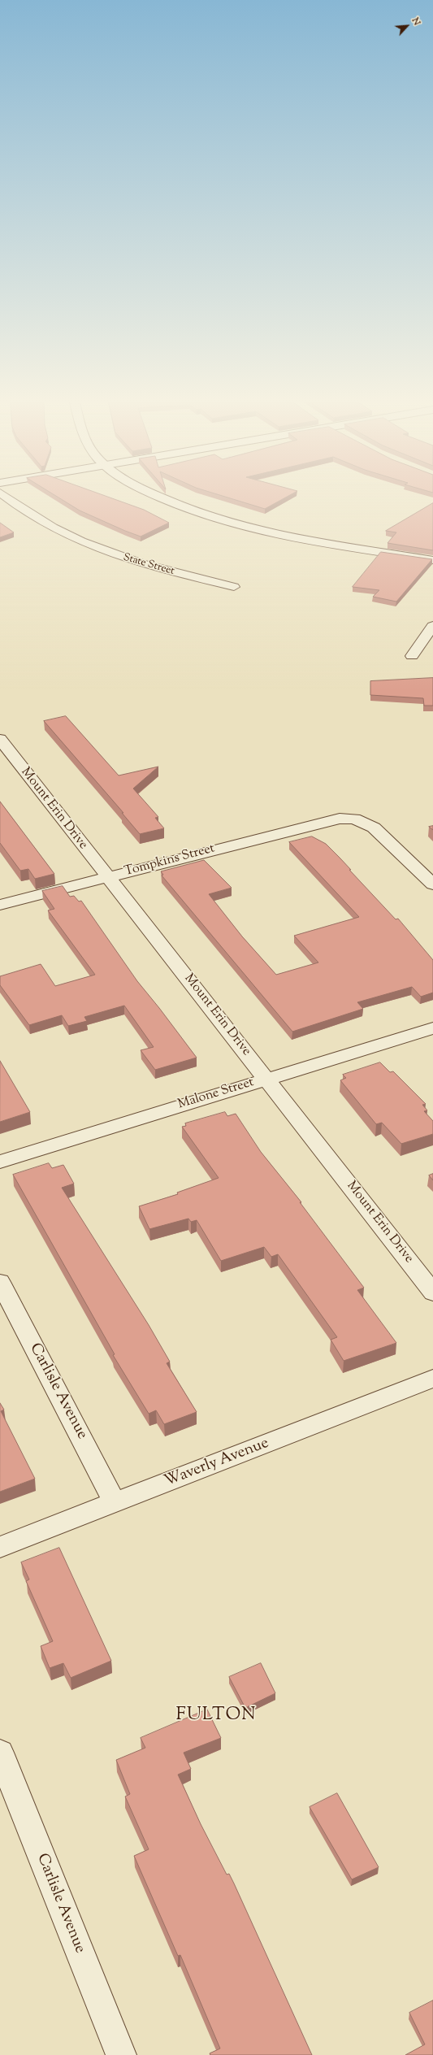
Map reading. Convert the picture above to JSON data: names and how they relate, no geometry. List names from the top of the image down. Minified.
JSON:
{"streets":{"street":["State Street","Mount Erin Drive","Tompkins Street","Malone Street","Carlisle Avenue","Waverly Avenue"]},"crossings":[["Mount Erin Drive","Tompkins Street"],["Mount Erin Drive","Malone Street"],["Carlisle Avenue","Waverly Avenue"]],"districts":["FULTON"],"north":"top right"}
